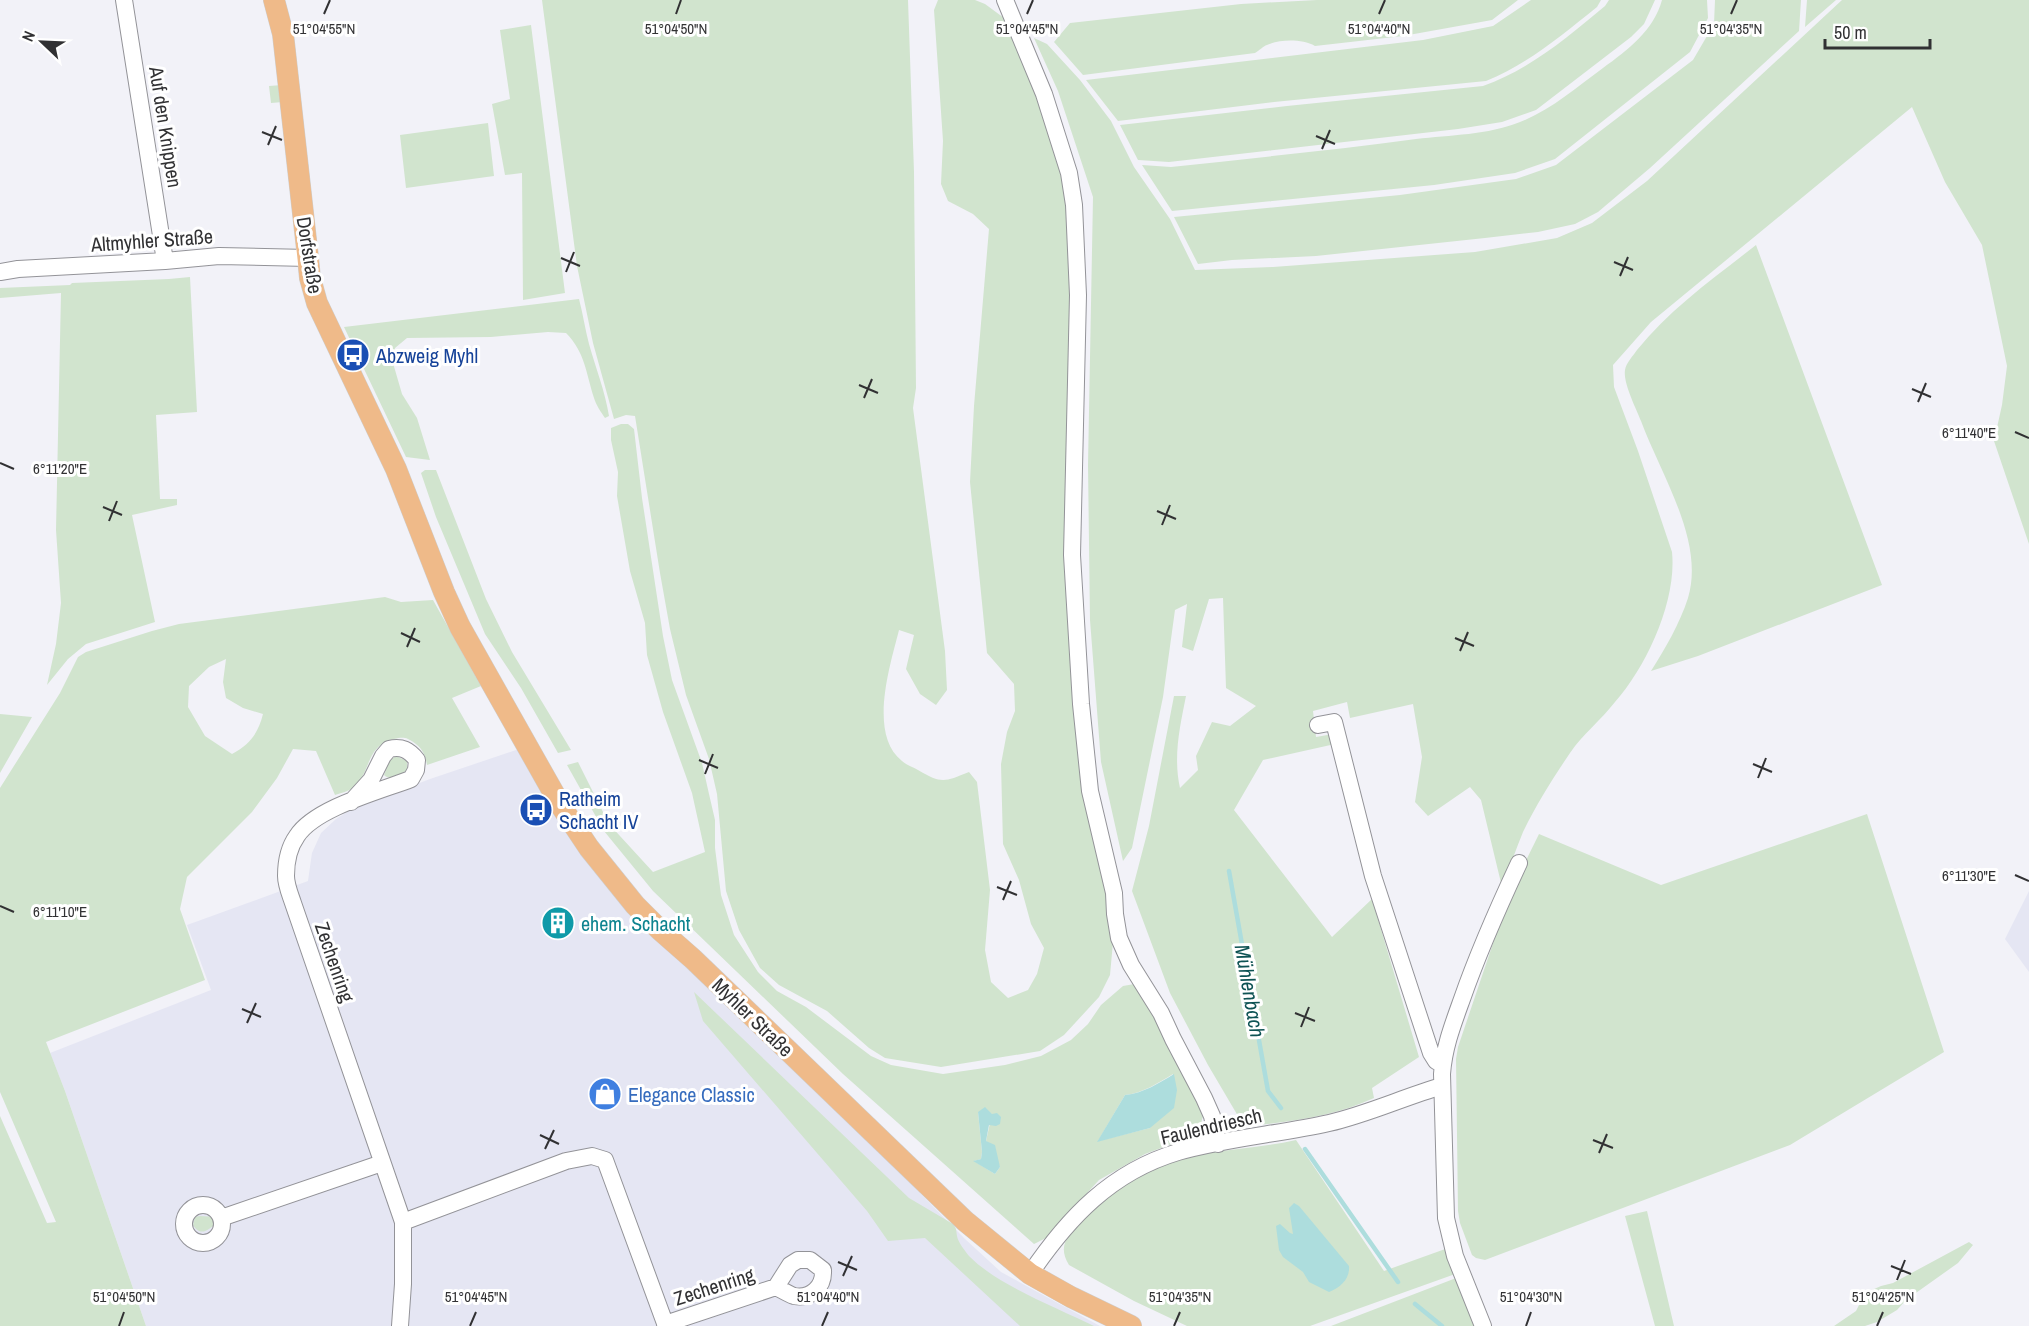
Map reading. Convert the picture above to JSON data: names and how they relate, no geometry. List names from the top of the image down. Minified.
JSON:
{"streets":{"main road":["Dorfstraße","Myhler Straße"],"street":["Auf den Knippen","Altmyhler Straße","Zechenring","Faulendriesch"]},"crossings":[["Auf den Knippen","Altmyhler Straße"],["Altmyhler Straße","Dorfstraße"],["Dorfstraße","Myhler Straße"],["Myhler Straße","Faulendriesch"]],"water":["Mühlenbach"],"places":{"bus stop":["Abzweig Myhl","Ratheim Schacht IV"],"building":["ehem. Schacht"],"shop":["Elegance Classic"]},"scale_bar":"50 m","north":"top left","coordinates":["51°04'45\"N","51°04'35\"N","51°04'55\"N","51°04'50\"N","51°04'40\"N","6°11'40\"E","6°11'20\"E","6°11'30\"E","6°11'10\"E","51°04'30\"N","51°04'25\"N"]}
